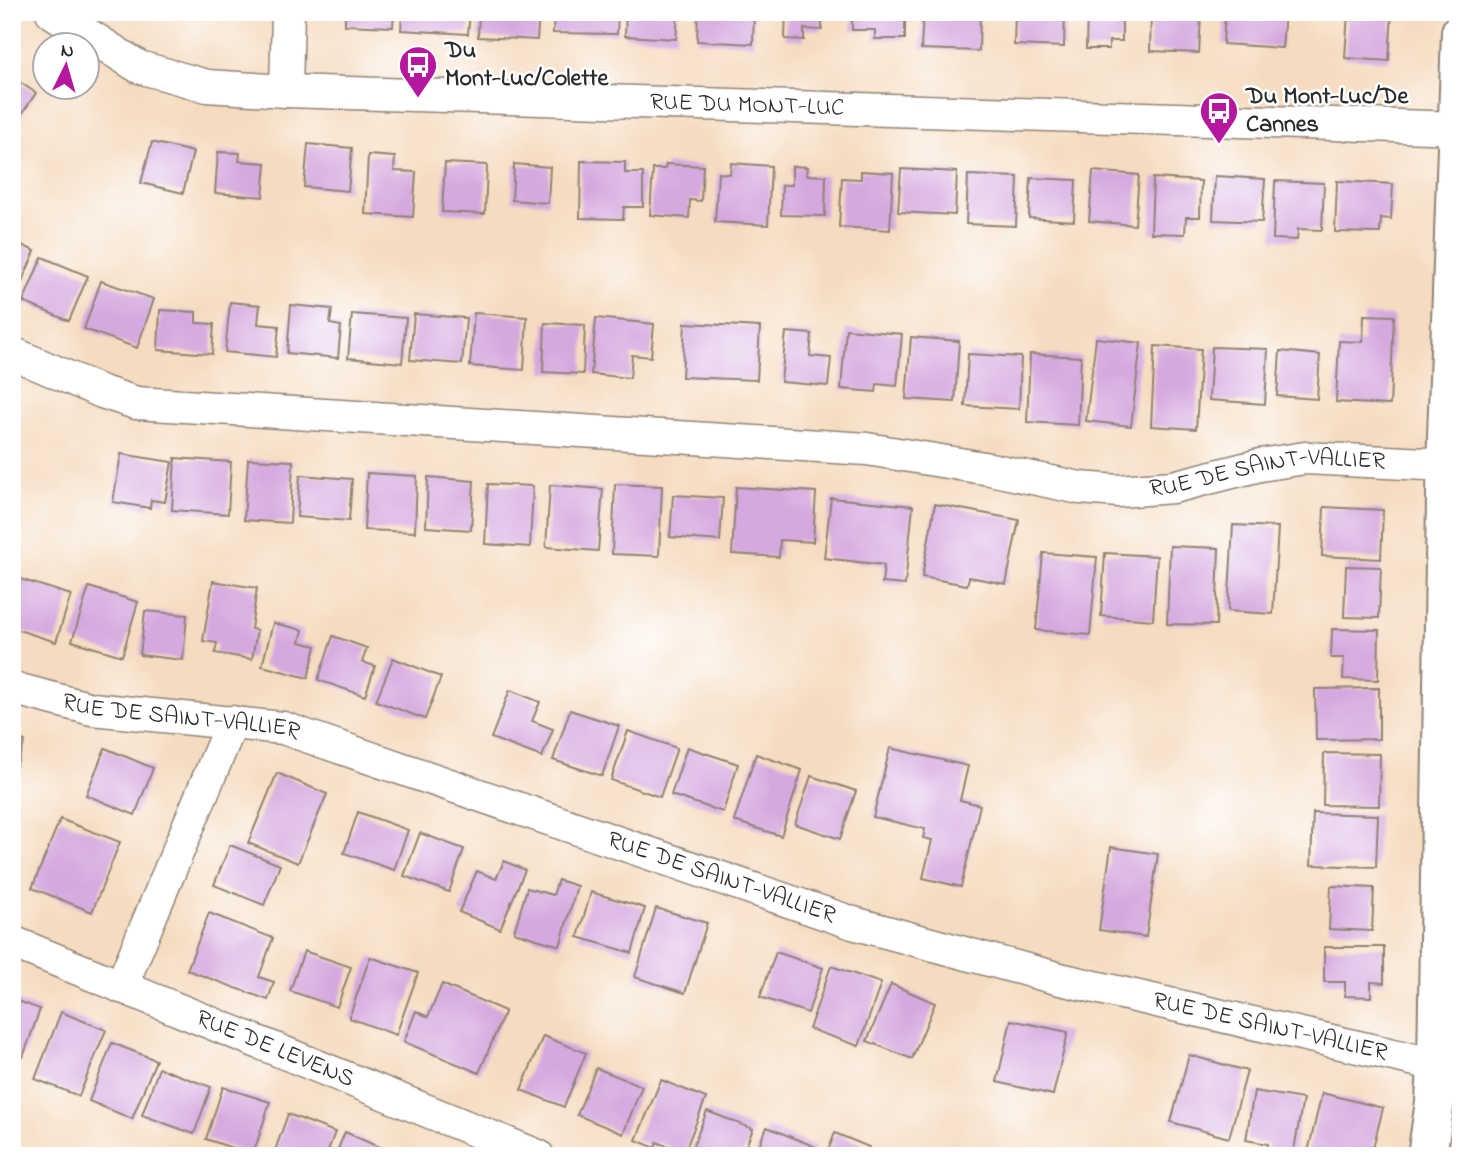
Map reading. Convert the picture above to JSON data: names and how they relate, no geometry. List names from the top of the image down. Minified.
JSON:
{"streets":{"street":["RUE DU MONT-LUC","RUE DE SAINT-VALLIER","RUE DE LEVENS"]},"places":{"bus stop":["Du Mont-Luc/Colette","Du Mont-Luc/De Cannes"]},"north":"top"}
